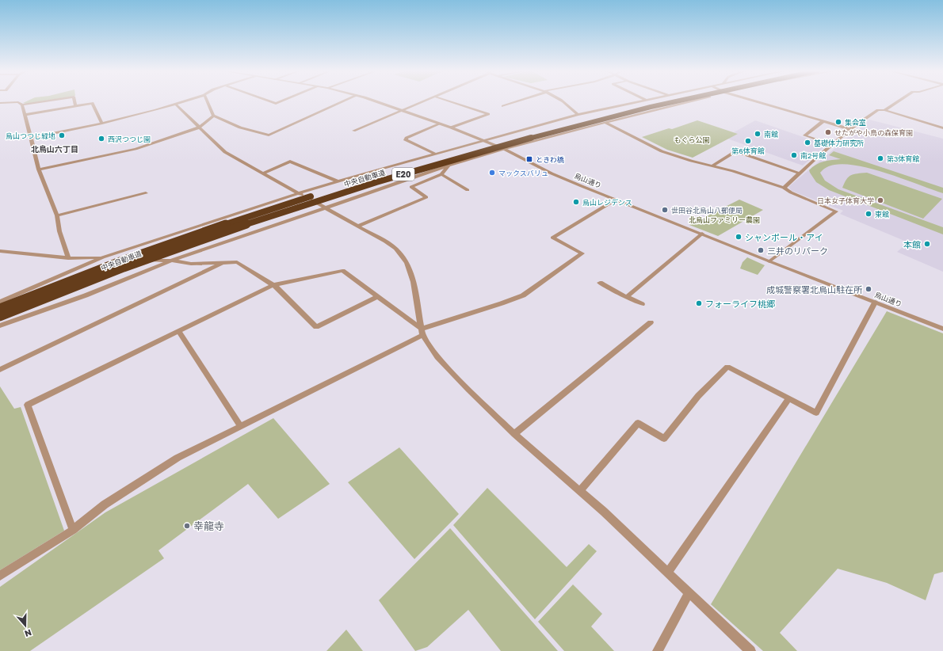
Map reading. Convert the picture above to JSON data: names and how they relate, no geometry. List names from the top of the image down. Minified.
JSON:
{"streets":{"highway":["E20","中央自動車道"],"street":["烏山通り"]},"districts":["北烏山六丁目"],"parks":["もぐら公園","北烏山ファミリー農園"],"places":{"other":["集会室","せたがや小鳥の森保育園","南館","烏山つつじ緑地","西沢つつじ園","第6体育館","基礎体力研究所","南2号館","第3体育館","マックスバリュ","日本女子体育大学","烏山レジデンス","世田谷北烏山八郵便局","東館","シャンポール・アイ","本館","三井のリパーク","成城警察署北烏山駐在所","フォーライフ桃郷","幸龍寺"],"transit":["ときわ橋"]},"north":"bottom"}
